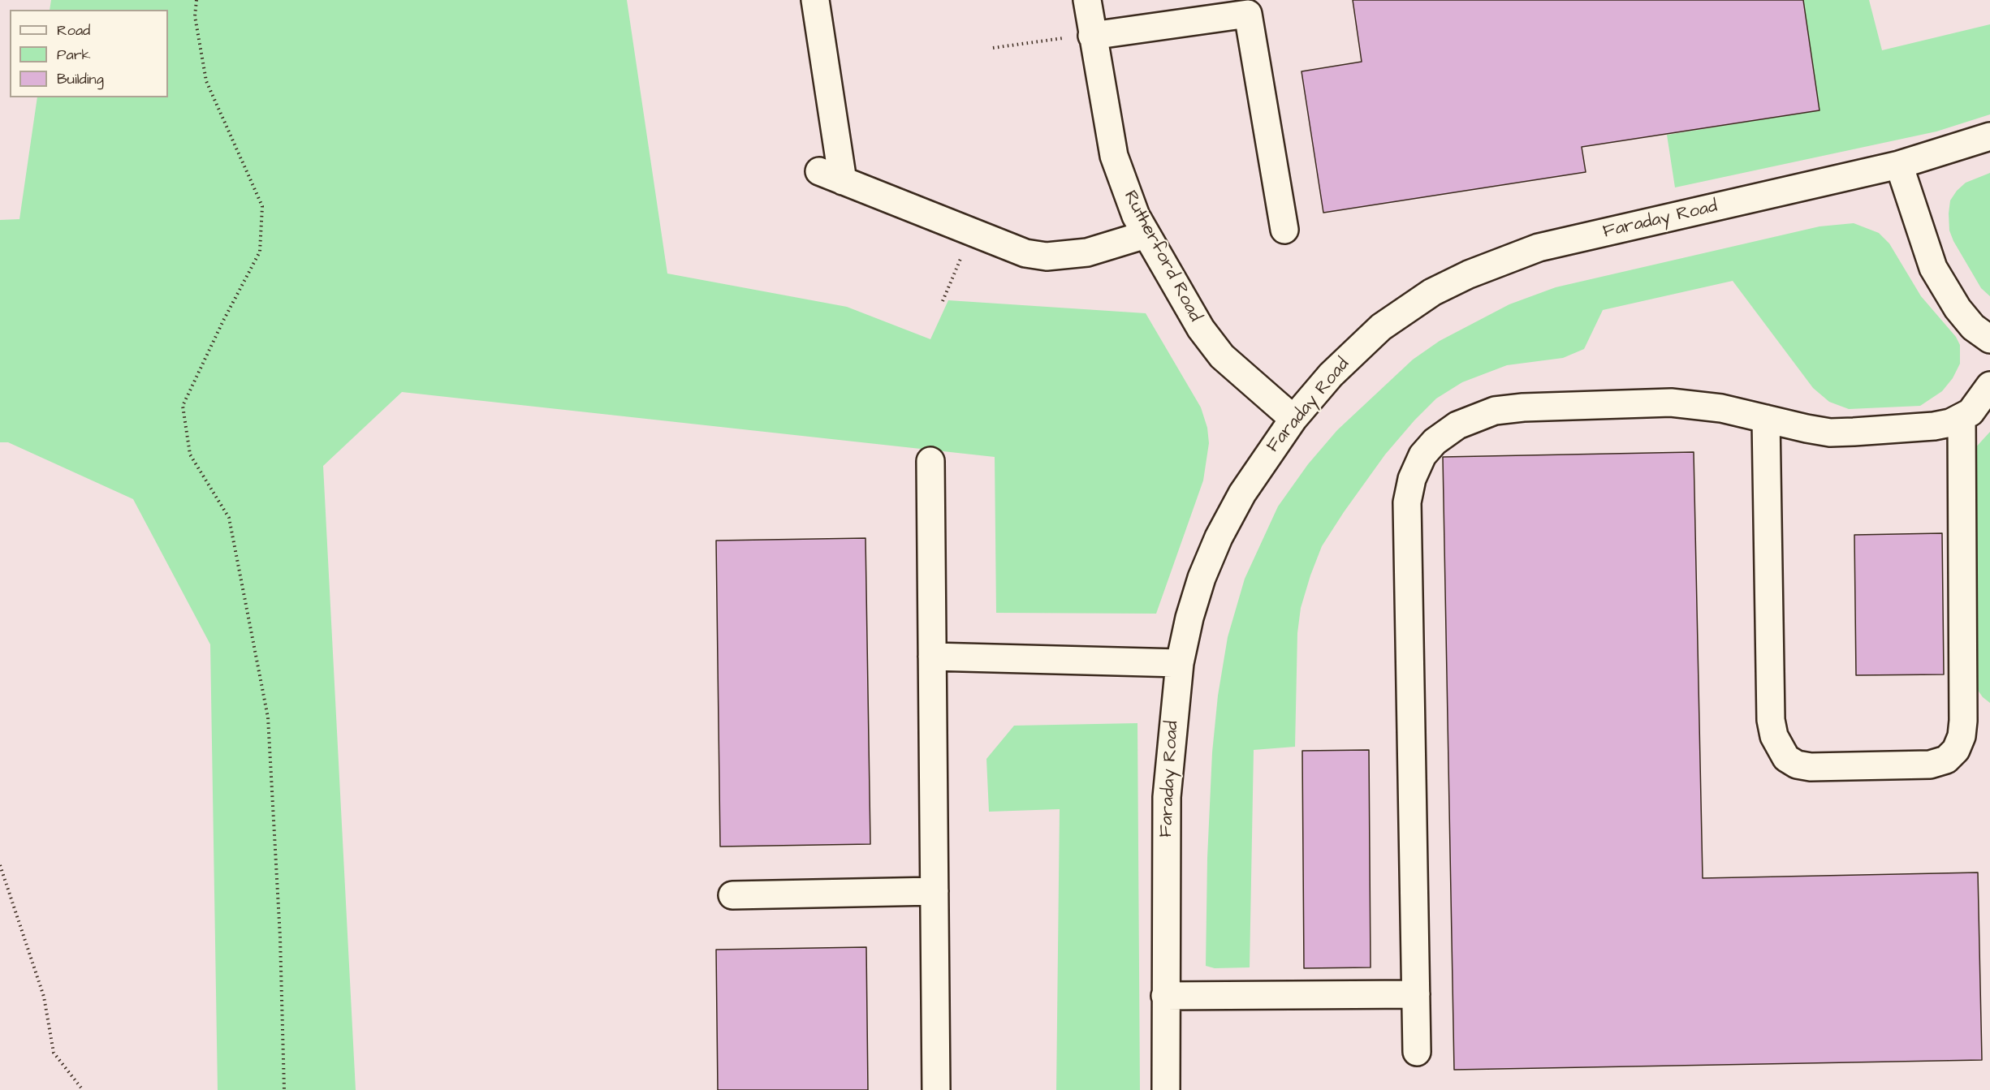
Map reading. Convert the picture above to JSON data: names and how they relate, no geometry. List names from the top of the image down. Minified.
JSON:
{"streets":{"street":["Faraday Road","Rutherford Road"]},"crossings":[["Faraday Road","Rutherford Road"]],"legend":["Road","Park","Building"]}
